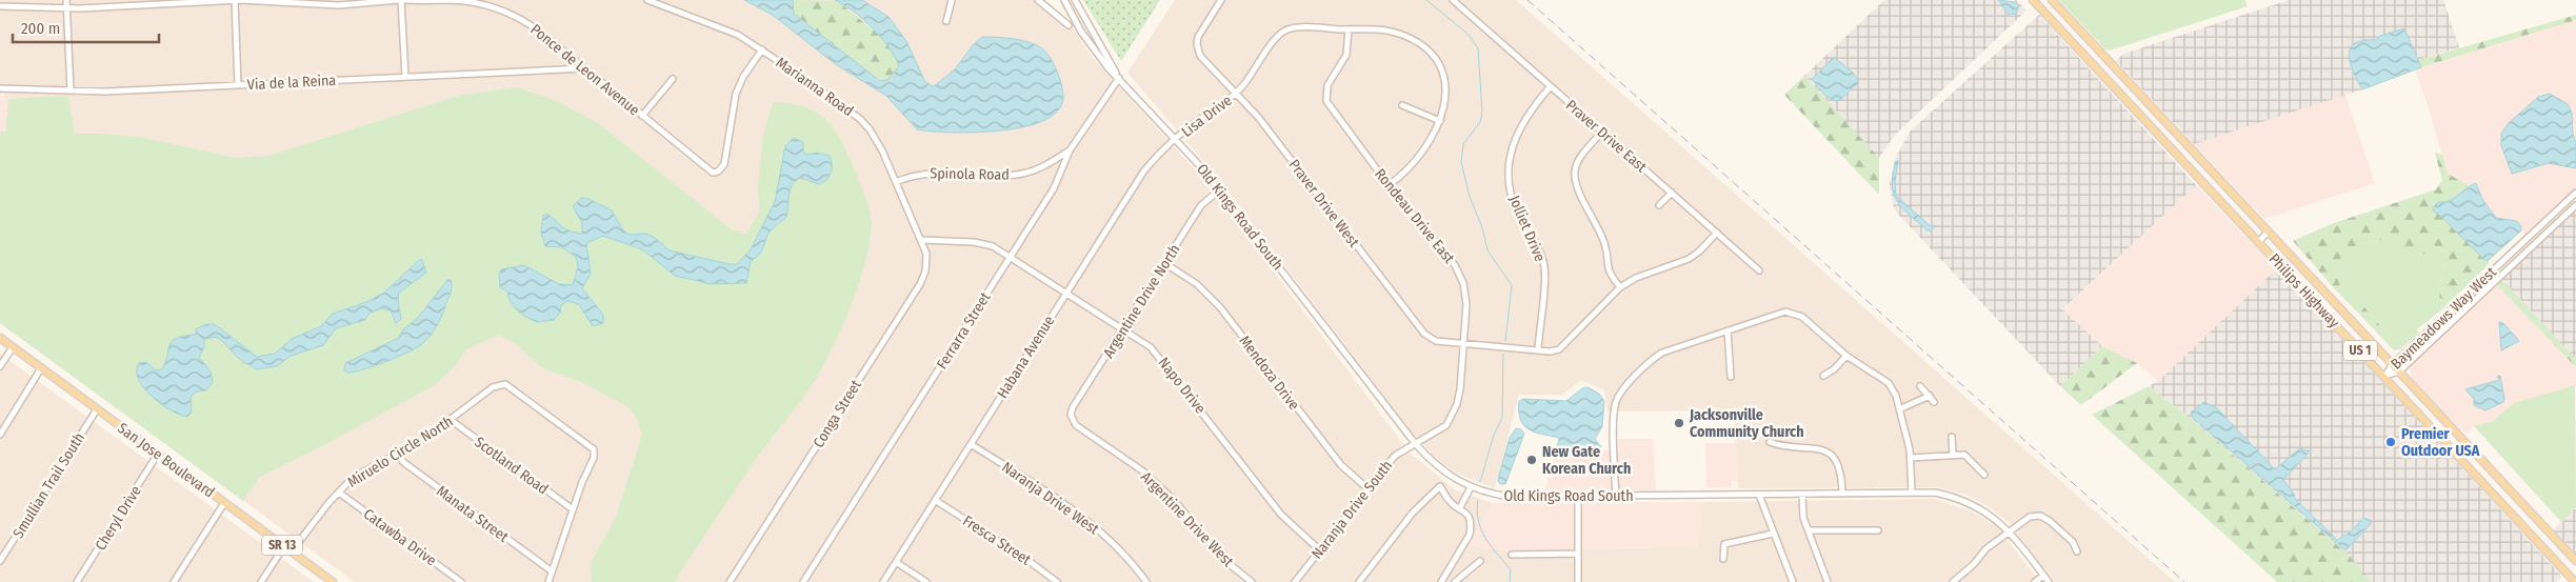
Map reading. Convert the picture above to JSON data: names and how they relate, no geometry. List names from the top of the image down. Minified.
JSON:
{"streets":{"main road":["Philips Highway","US 1","San Jose Boulevard","SR 13"],"street":["Ponce de Leon Avenue","Via de la Reina","Marianna Road","Lisa Drive","Praver Drive East","Spinola Road","Praver Drive West","Rondeau Drive East","Old Kings Road South","Jolliet Drive","Argentine Drive North","Baymeadows Way West","Ferrarra Street","Habana Avenue","Mendoza Drive","Napo Drive","Conga Street","Miruelo Circle North","Scotland Road","Smullian Trail South","Naranja Drive West","Naranja Drive South","Manata Street","Cheryl Drive","Argentine Drive West","Catawba Drive","Fresca Street"]},"crossings":[["Ponce de Leon Avenue","Via de la Reina"],["Ponce de Leon Avenue","Marianna Road"],["Marianna Road","Spinola Road"],["Marianna Road","Conga Street"],["Lisa Drive","Praver Drive West"],["Lisa Drive","Rondeau Drive East"],["Lisa Drive","Old Kings Road South"],["Lisa Drive","Habana Avenue"],["Praver Drive East","Praver Drive West"],["Praver Drive East","Jolliet Drive"],["Spinola Road","Ferrarra Street"],["Praver Drive West","Rondeau Drive East"],["Praver Drive West","Jolliet Drive"],["Rondeau Drive East","Old Kings Road South"],["Rondeau Drive East","Naranja Drive South"],["Old Kings Road South","Argentine Drive North"],["Old Kings Road South","Ferrarra Street"],["Old Kings Road South","Habana Avenue"],["Old Kings Road South","Naranja Drive South"],["Philips Highway","Baymeadows Way West"],["Argentine Drive North","Mendoza Drive"],["Argentine Drive North","Napo Drive"],["Argentine Drive North","Argentine Drive West"],["Ferrarra Street","Napo Drive"],["Habana Avenue","Napo Drive"],["Habana Avenue","Naranja Drive West"],["Habana Avenue","Fresca Street"],["Mendoza Drive","Naranja Drive South"],["Napo Drive","Naranja Drive South"],["Miruelo Circle North","San Jose Boulevard"],["Miruelo Circle North","Scotland Road"],["Miruelo Circle North","Manata Street"],["Miruelo Circle North","Catawba Drive"],["San Jose Boulevard","Smullian Trail South"],["San Jose Boulevard","Cheryl Drive"]],"places":["Jacksonville Community Church","Premier Outdoor USA","New Gate Korean Church"],"scale_bar":"200 m"}
